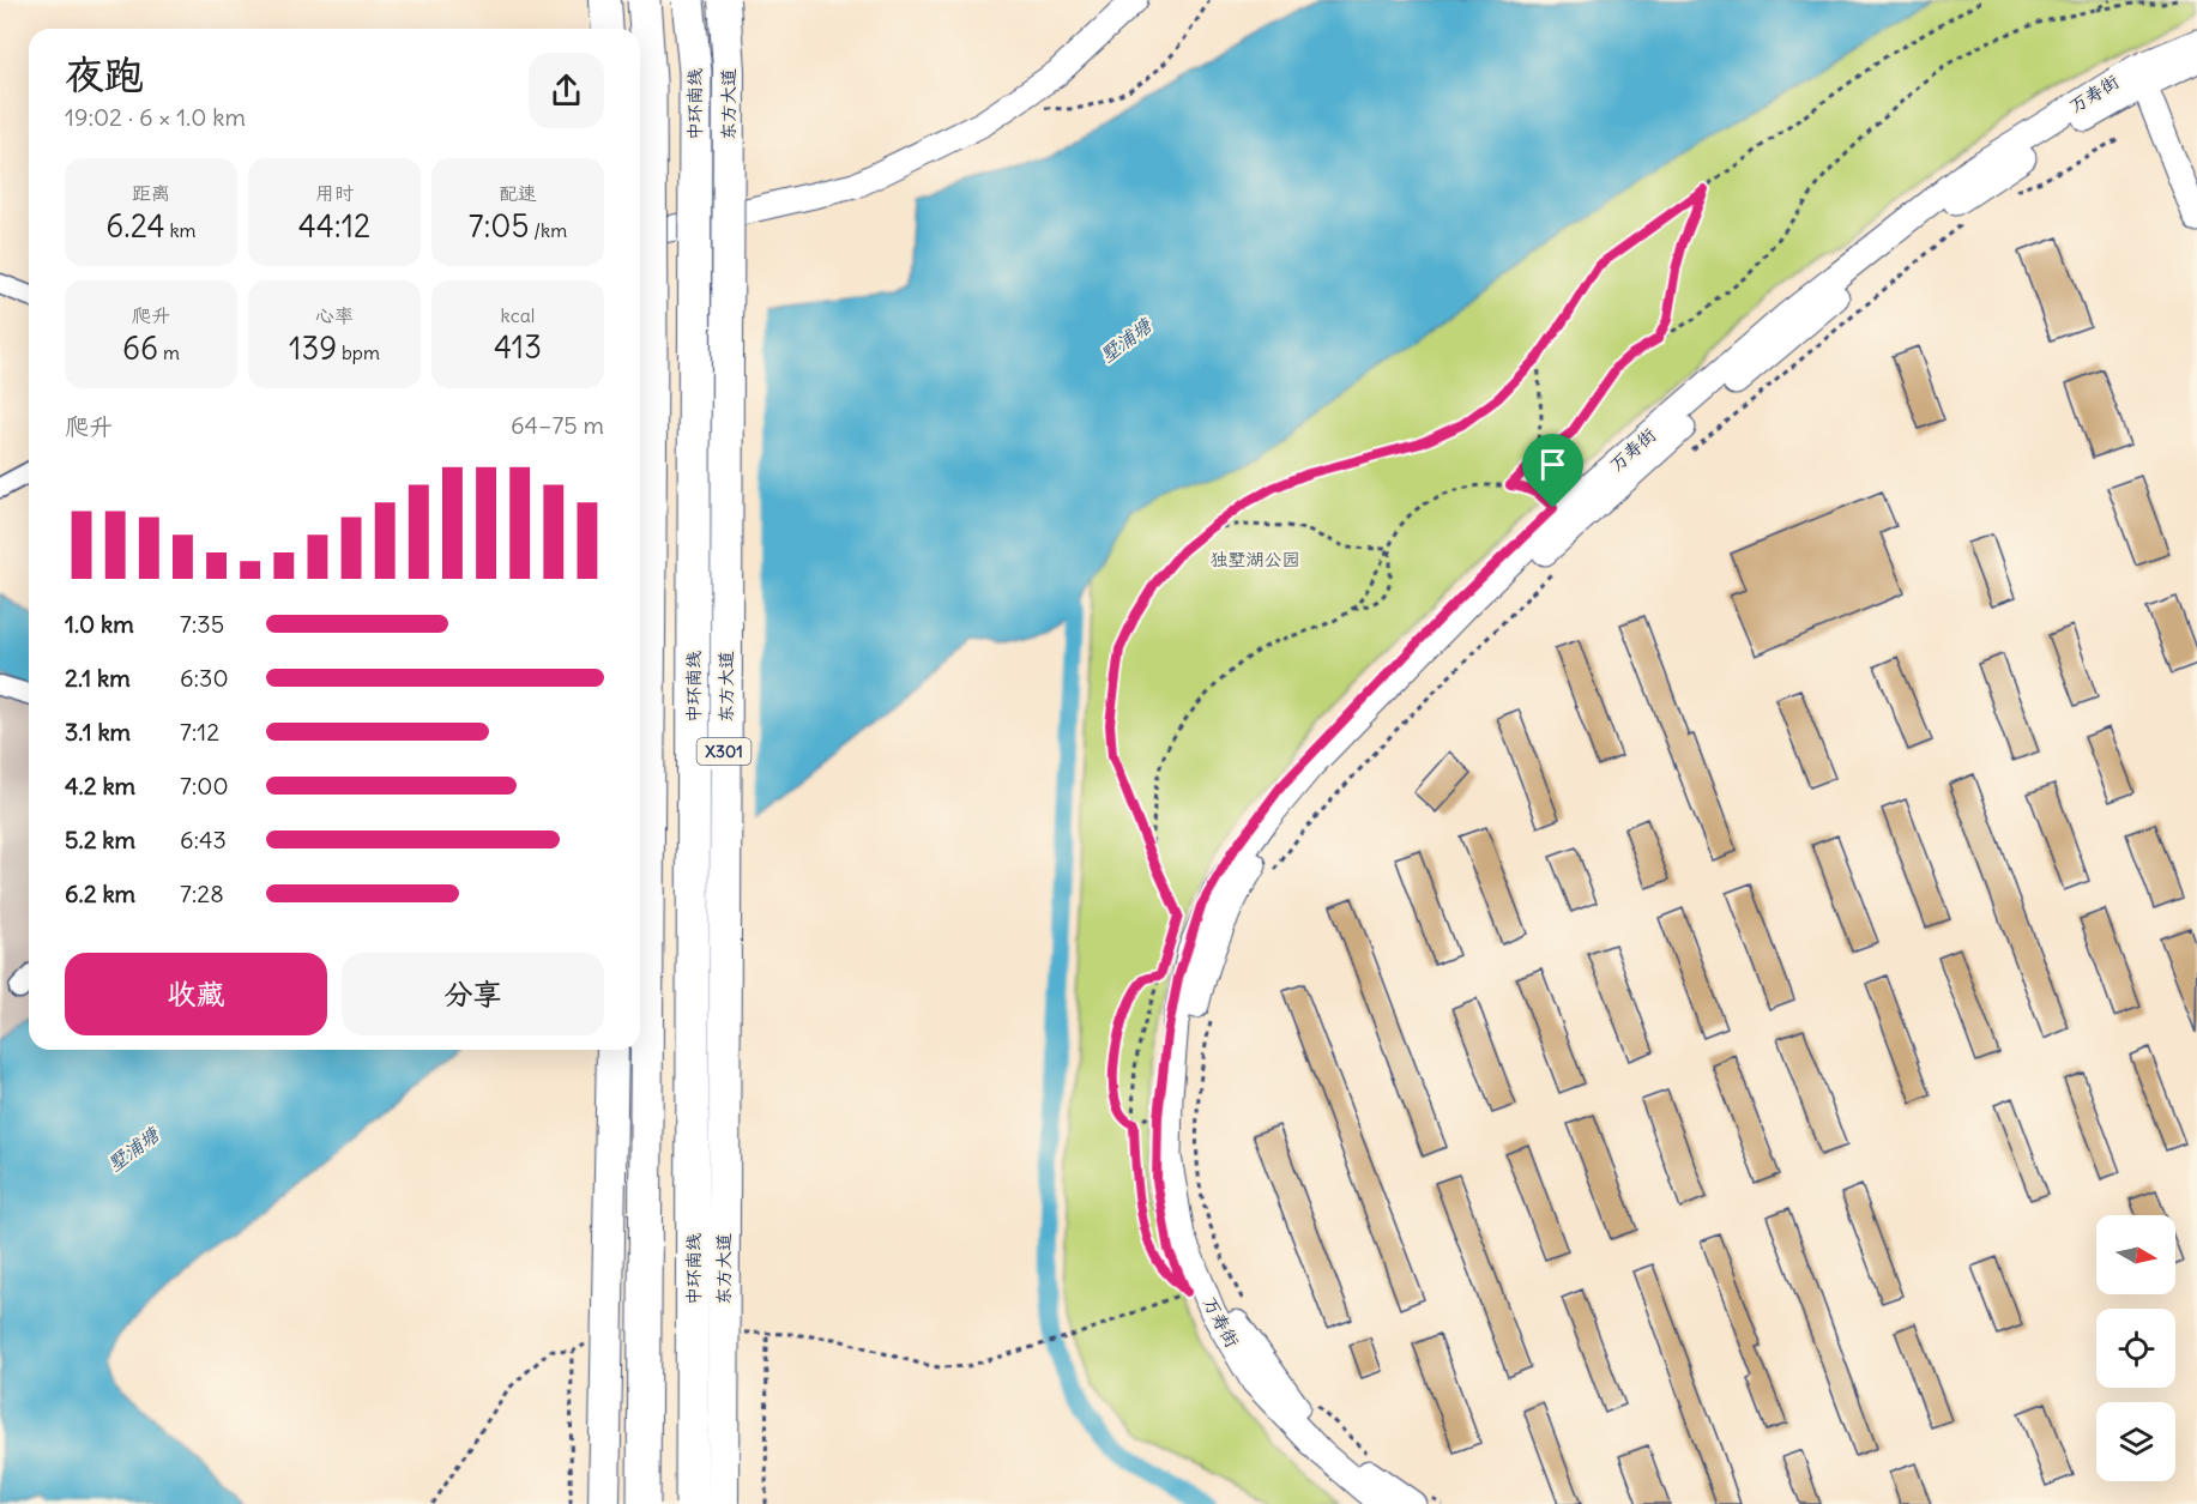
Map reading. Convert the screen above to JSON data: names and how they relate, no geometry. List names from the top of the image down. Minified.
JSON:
{"streets":{"highway":["中环南线"],"main road":["东方大道","X301"],"street":["万寿街"]},"water":["墅浦塘"],"parks":["独墅湖公园"],"north":"right","page":{"heading":["夜跑","19:02 · 6 × 1.0 km"],"stats":[["距离","6.24 km"],["用时","44:12"],["配速","7:05 /km"],["爬升","66 m"],["心率","139 bpm"],["kcal","413"]],"chart":["爬升","64–75 m"],"list":[{"name":"1.0 km","note":"7:35"},{"name":"2.1 km","note":"6:30"},{"name":"3.1 km","note":"7:12"},{"name":"4.2 km","note":"7:00"},{"name":"5.2 km","note":"6:43"},{"name":"6.2 km","note":"7:28"}],"buttons":["收藏","分享"]}}
